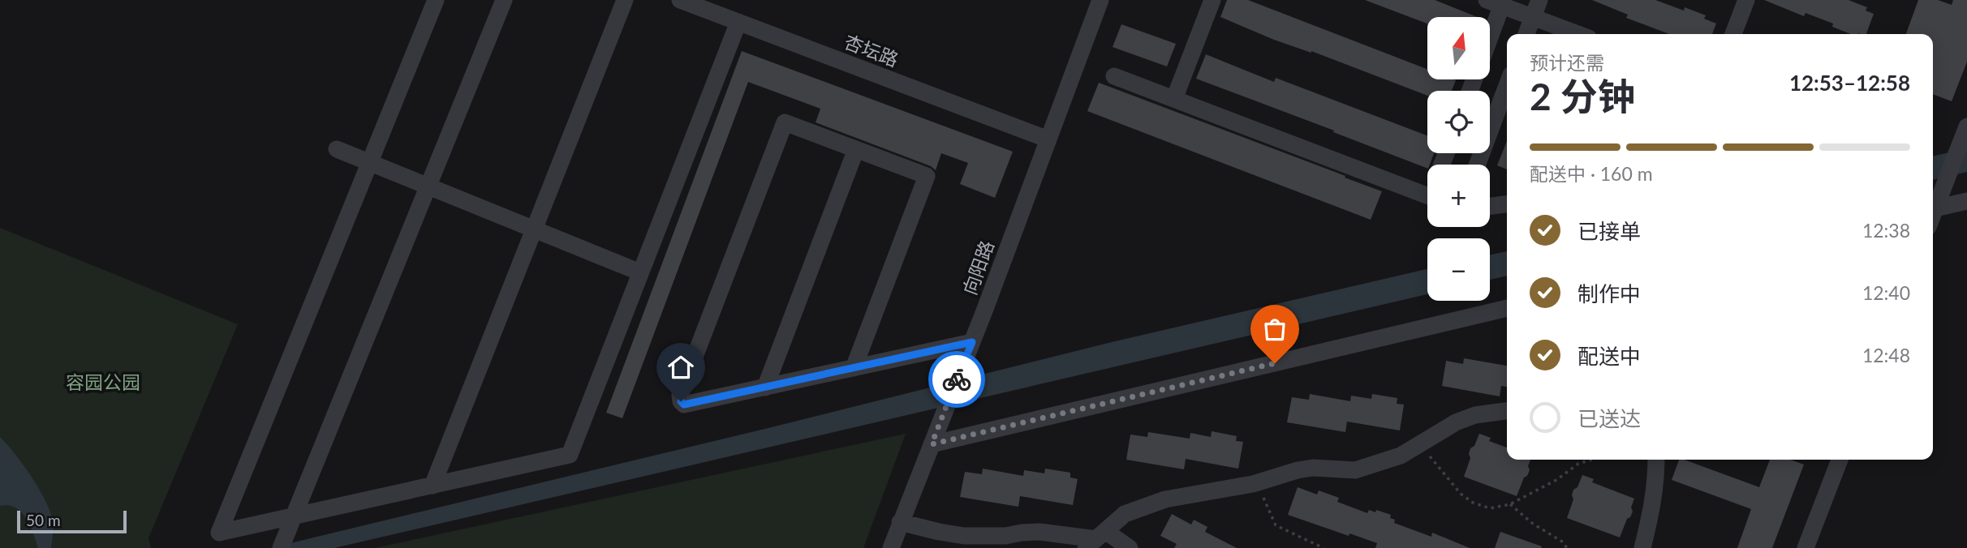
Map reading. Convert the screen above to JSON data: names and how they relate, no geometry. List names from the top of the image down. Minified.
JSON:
{"streets":{"street":["杏坛路","向阳路"]},"crossings":[["杏坛路","向阳路"]],"parks":["容园公园"],"scale_bar":"50 m","north":"top","page":{"map_buttons":["+","−"],"heading":["2 分钟","预计还需","12:53–12:58"],"bar":"配送中 · 160 m","list":[["已接单","12:38"],["制作中","12:40"],["配送中","12:48"],"已送达"],"scale":"50 m"}}
